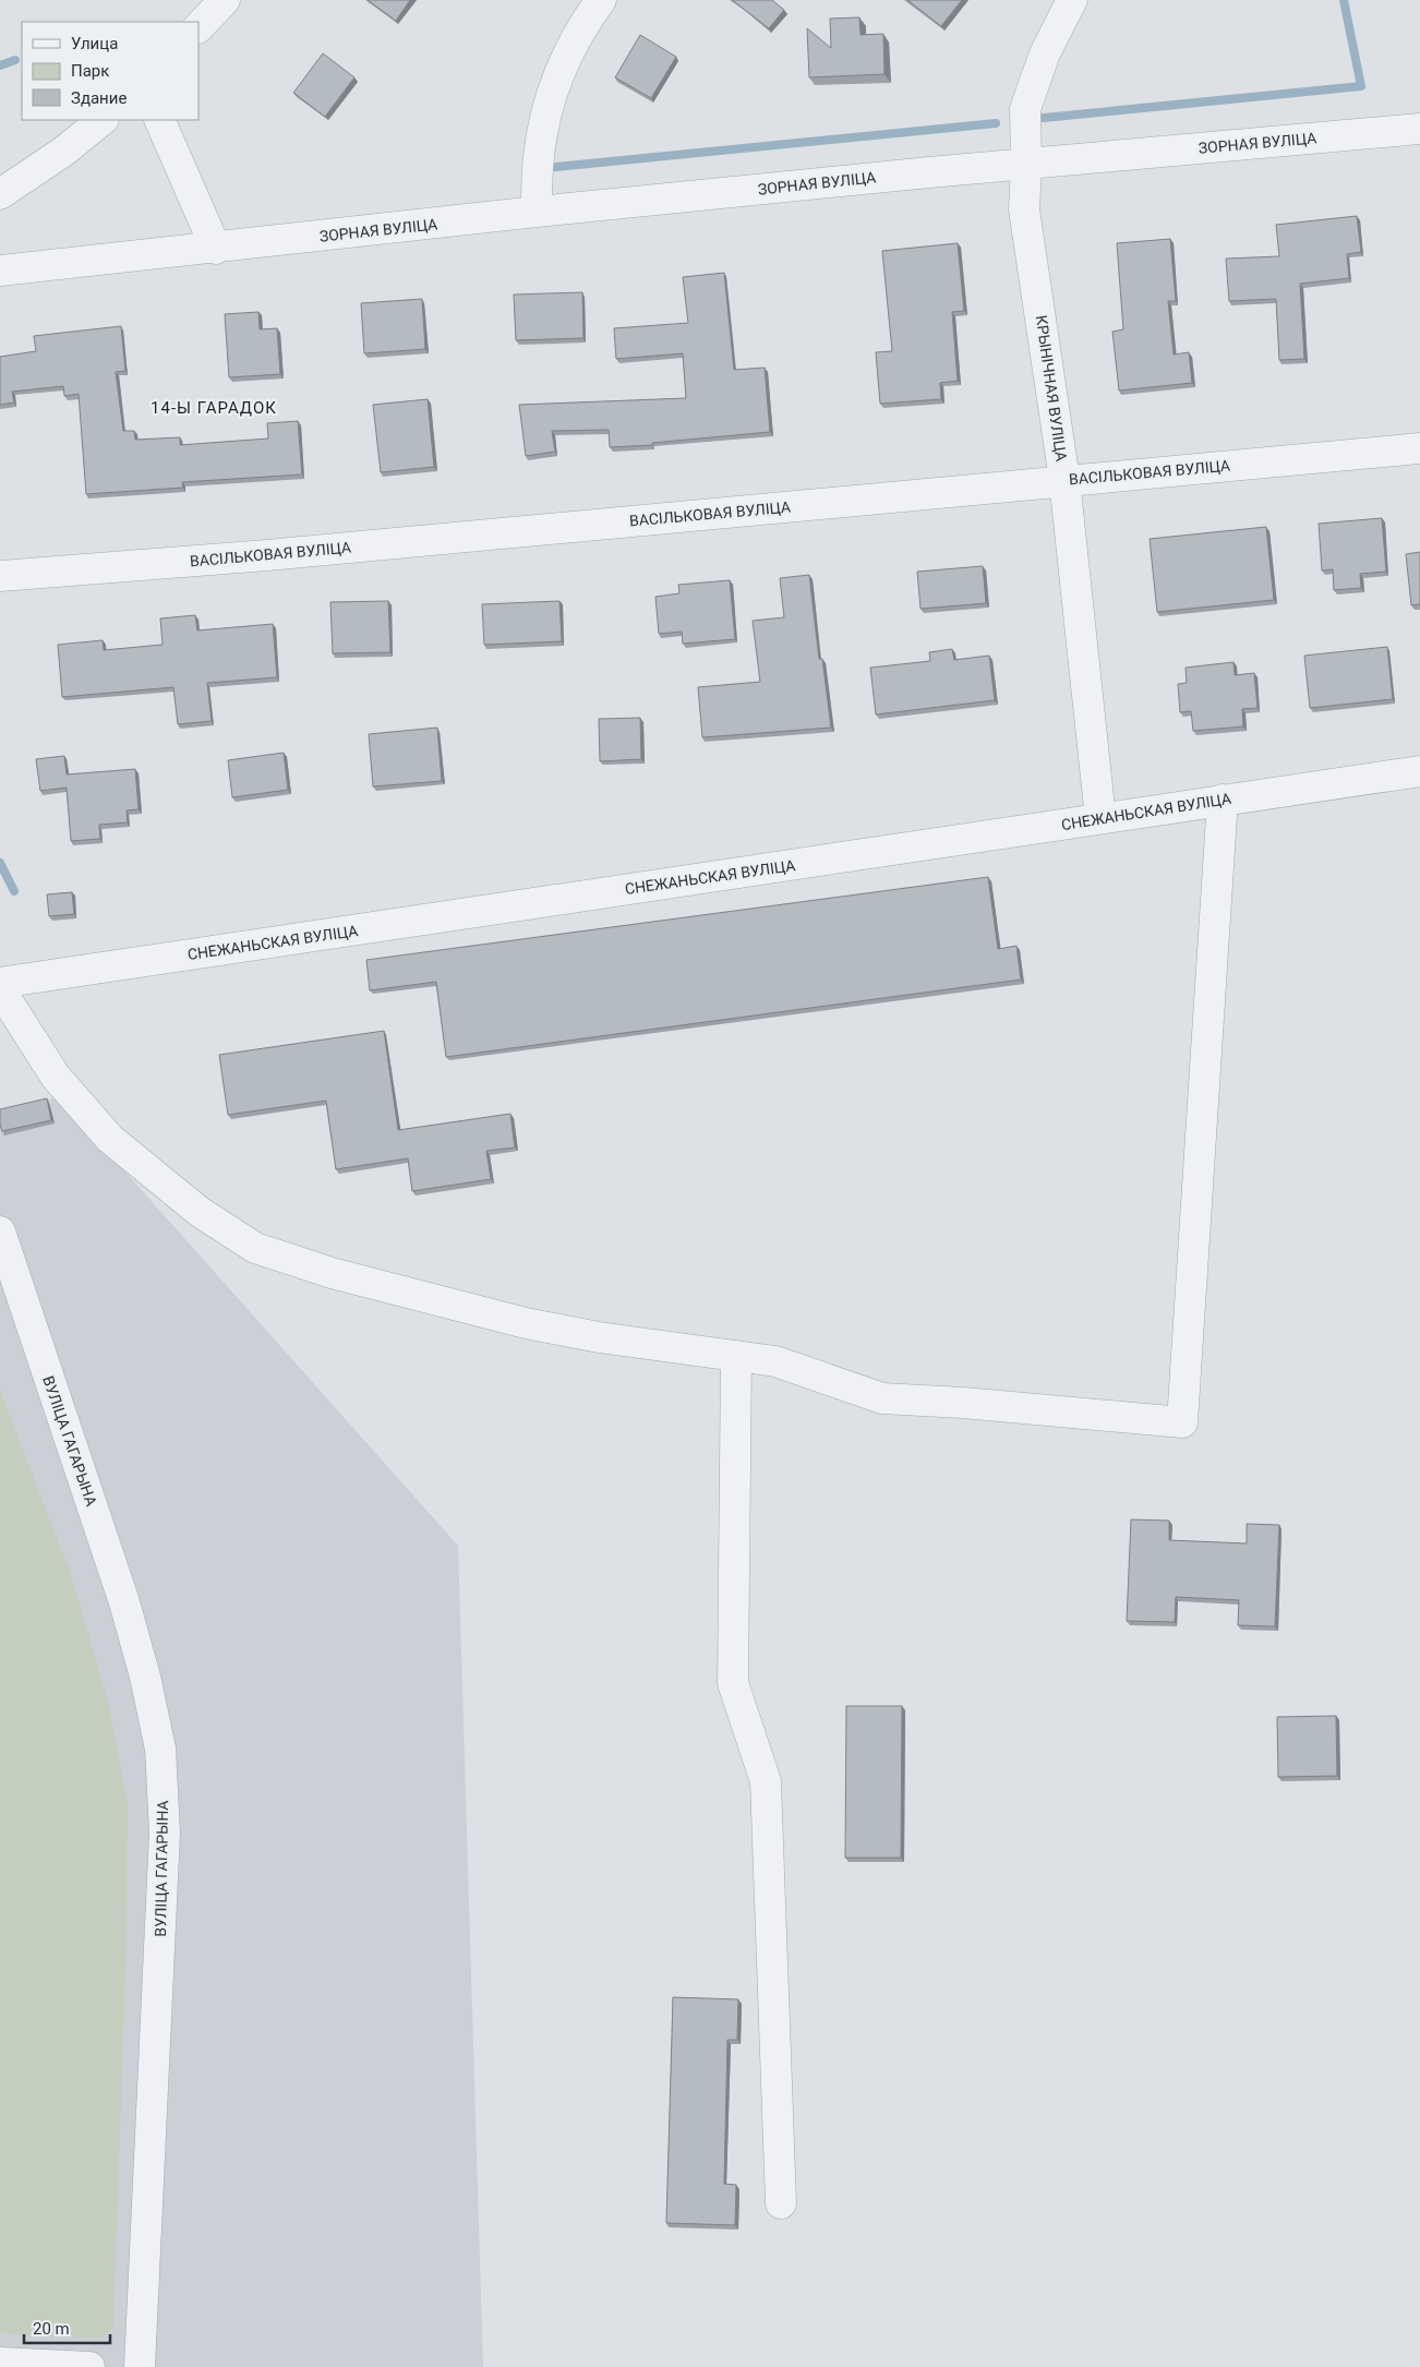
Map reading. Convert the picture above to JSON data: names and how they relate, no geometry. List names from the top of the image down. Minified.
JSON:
{"streets":{"street":["ЗОРНАЯ ВУЛІЦА","КРЫНІЧНАЯ ВУЛІЦА","ВАСІЛЬКОВАЯ ВУЛІЦА","СНЕЖАНЬСКАЯ ВУЛІЦА","ВУЛІЦА ГАГАРЫНА"]},"crossings":[["ЗОРНАЯ ВУЛІЦА","КРЫНІЧНАЯ ВУЛІЦА"],["КРЫНІЧНАЯ ВУЛІЦА","ВАСІЛЬКОВАЯ ВУЛІЦА"],["КРЫНІЧНАЯ ВУЛІЦА","СНЕЖАНЬСКАЯ ВУЛІЦА"]],"districts":["14-Ы ГАРАДОК"],"legend":["Улица","Парк","Здание"],"scale_bar":"20 m"}
